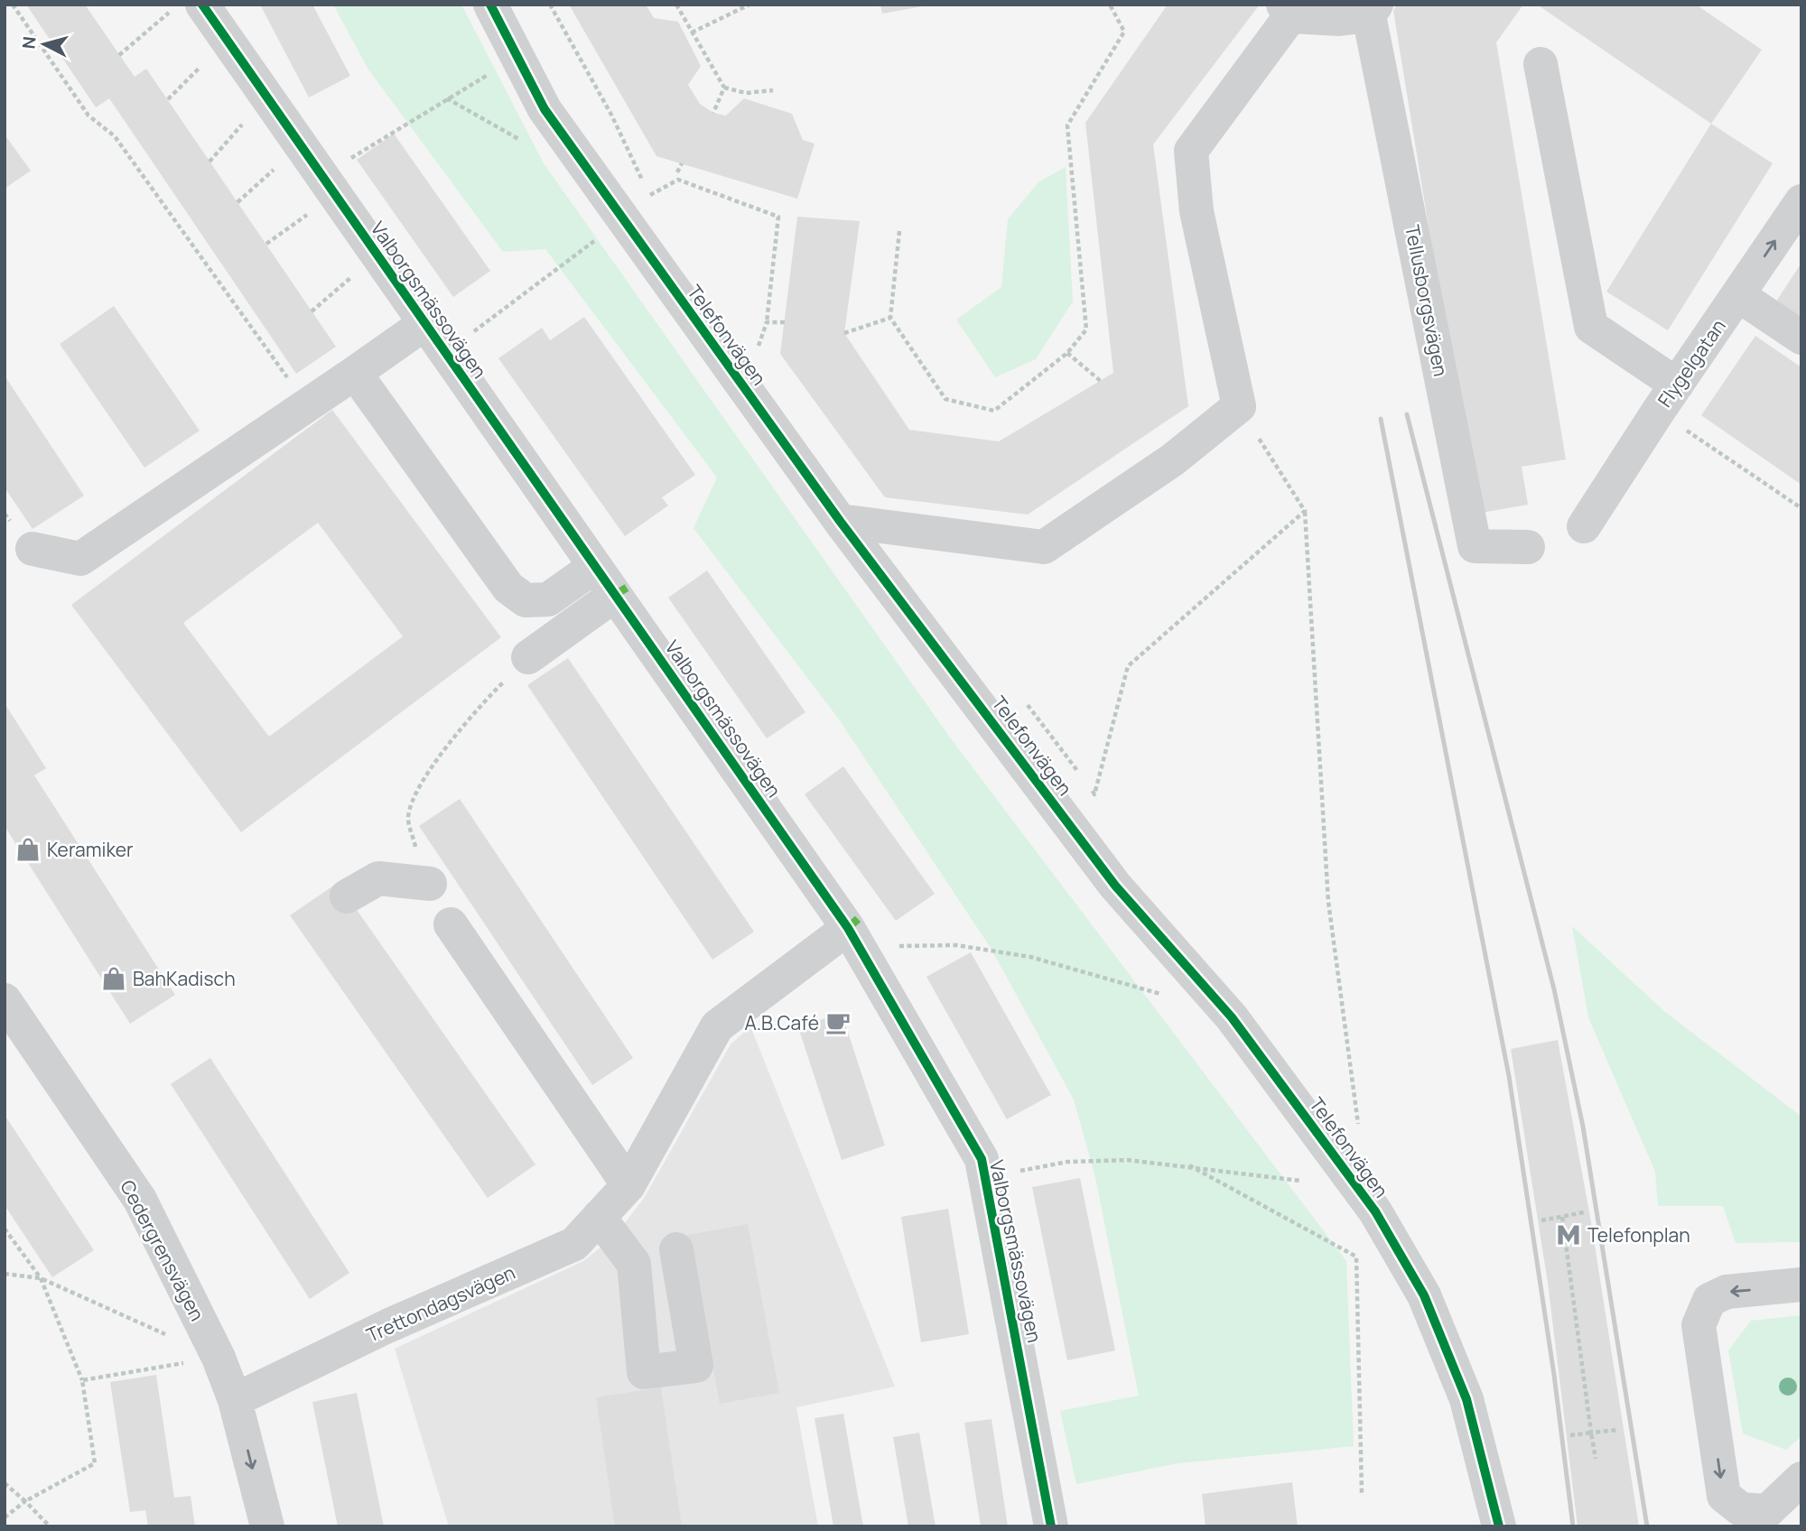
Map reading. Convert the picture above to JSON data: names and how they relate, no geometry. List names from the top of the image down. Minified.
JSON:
{"streets":{"street":["Valborgsmässovägen","Tellusborgsvägen","Telefonvägen","Flygelgatan","Cedergrensvägen","Trettondagsvägen"]},"crossings":[["Valborgsmässovägen","Trettondagsvägen"],["Cedergrensvägen","Trettondagsvägen"]],"places":{"shop":["Keramiker","BahKadisch"],"cafe":["A.B.Café"],"metro station":["Telefonplan"]},"north":"left"}
